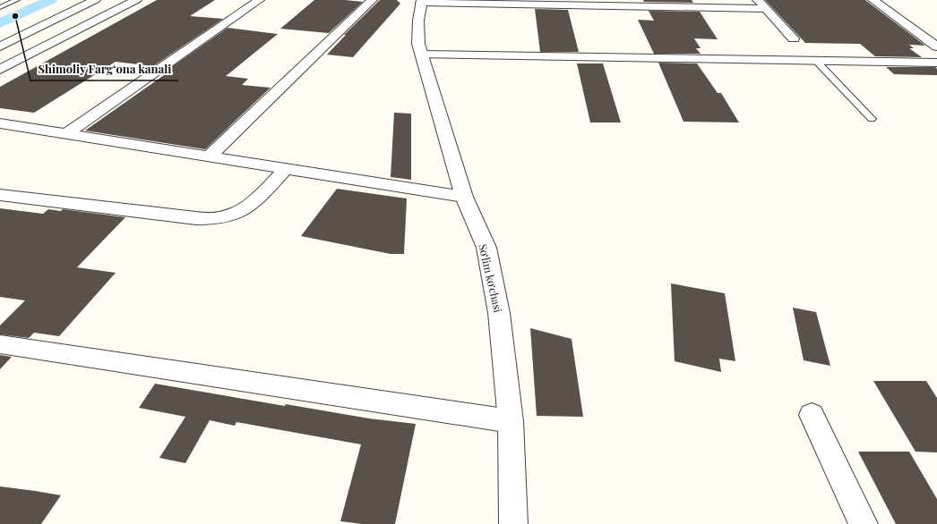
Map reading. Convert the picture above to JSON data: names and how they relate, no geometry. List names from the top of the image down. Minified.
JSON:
{"streets":{"street":["Soʻlim koʻchasi"]},"places":["Shimoliy Fargʻona kanali"]}
